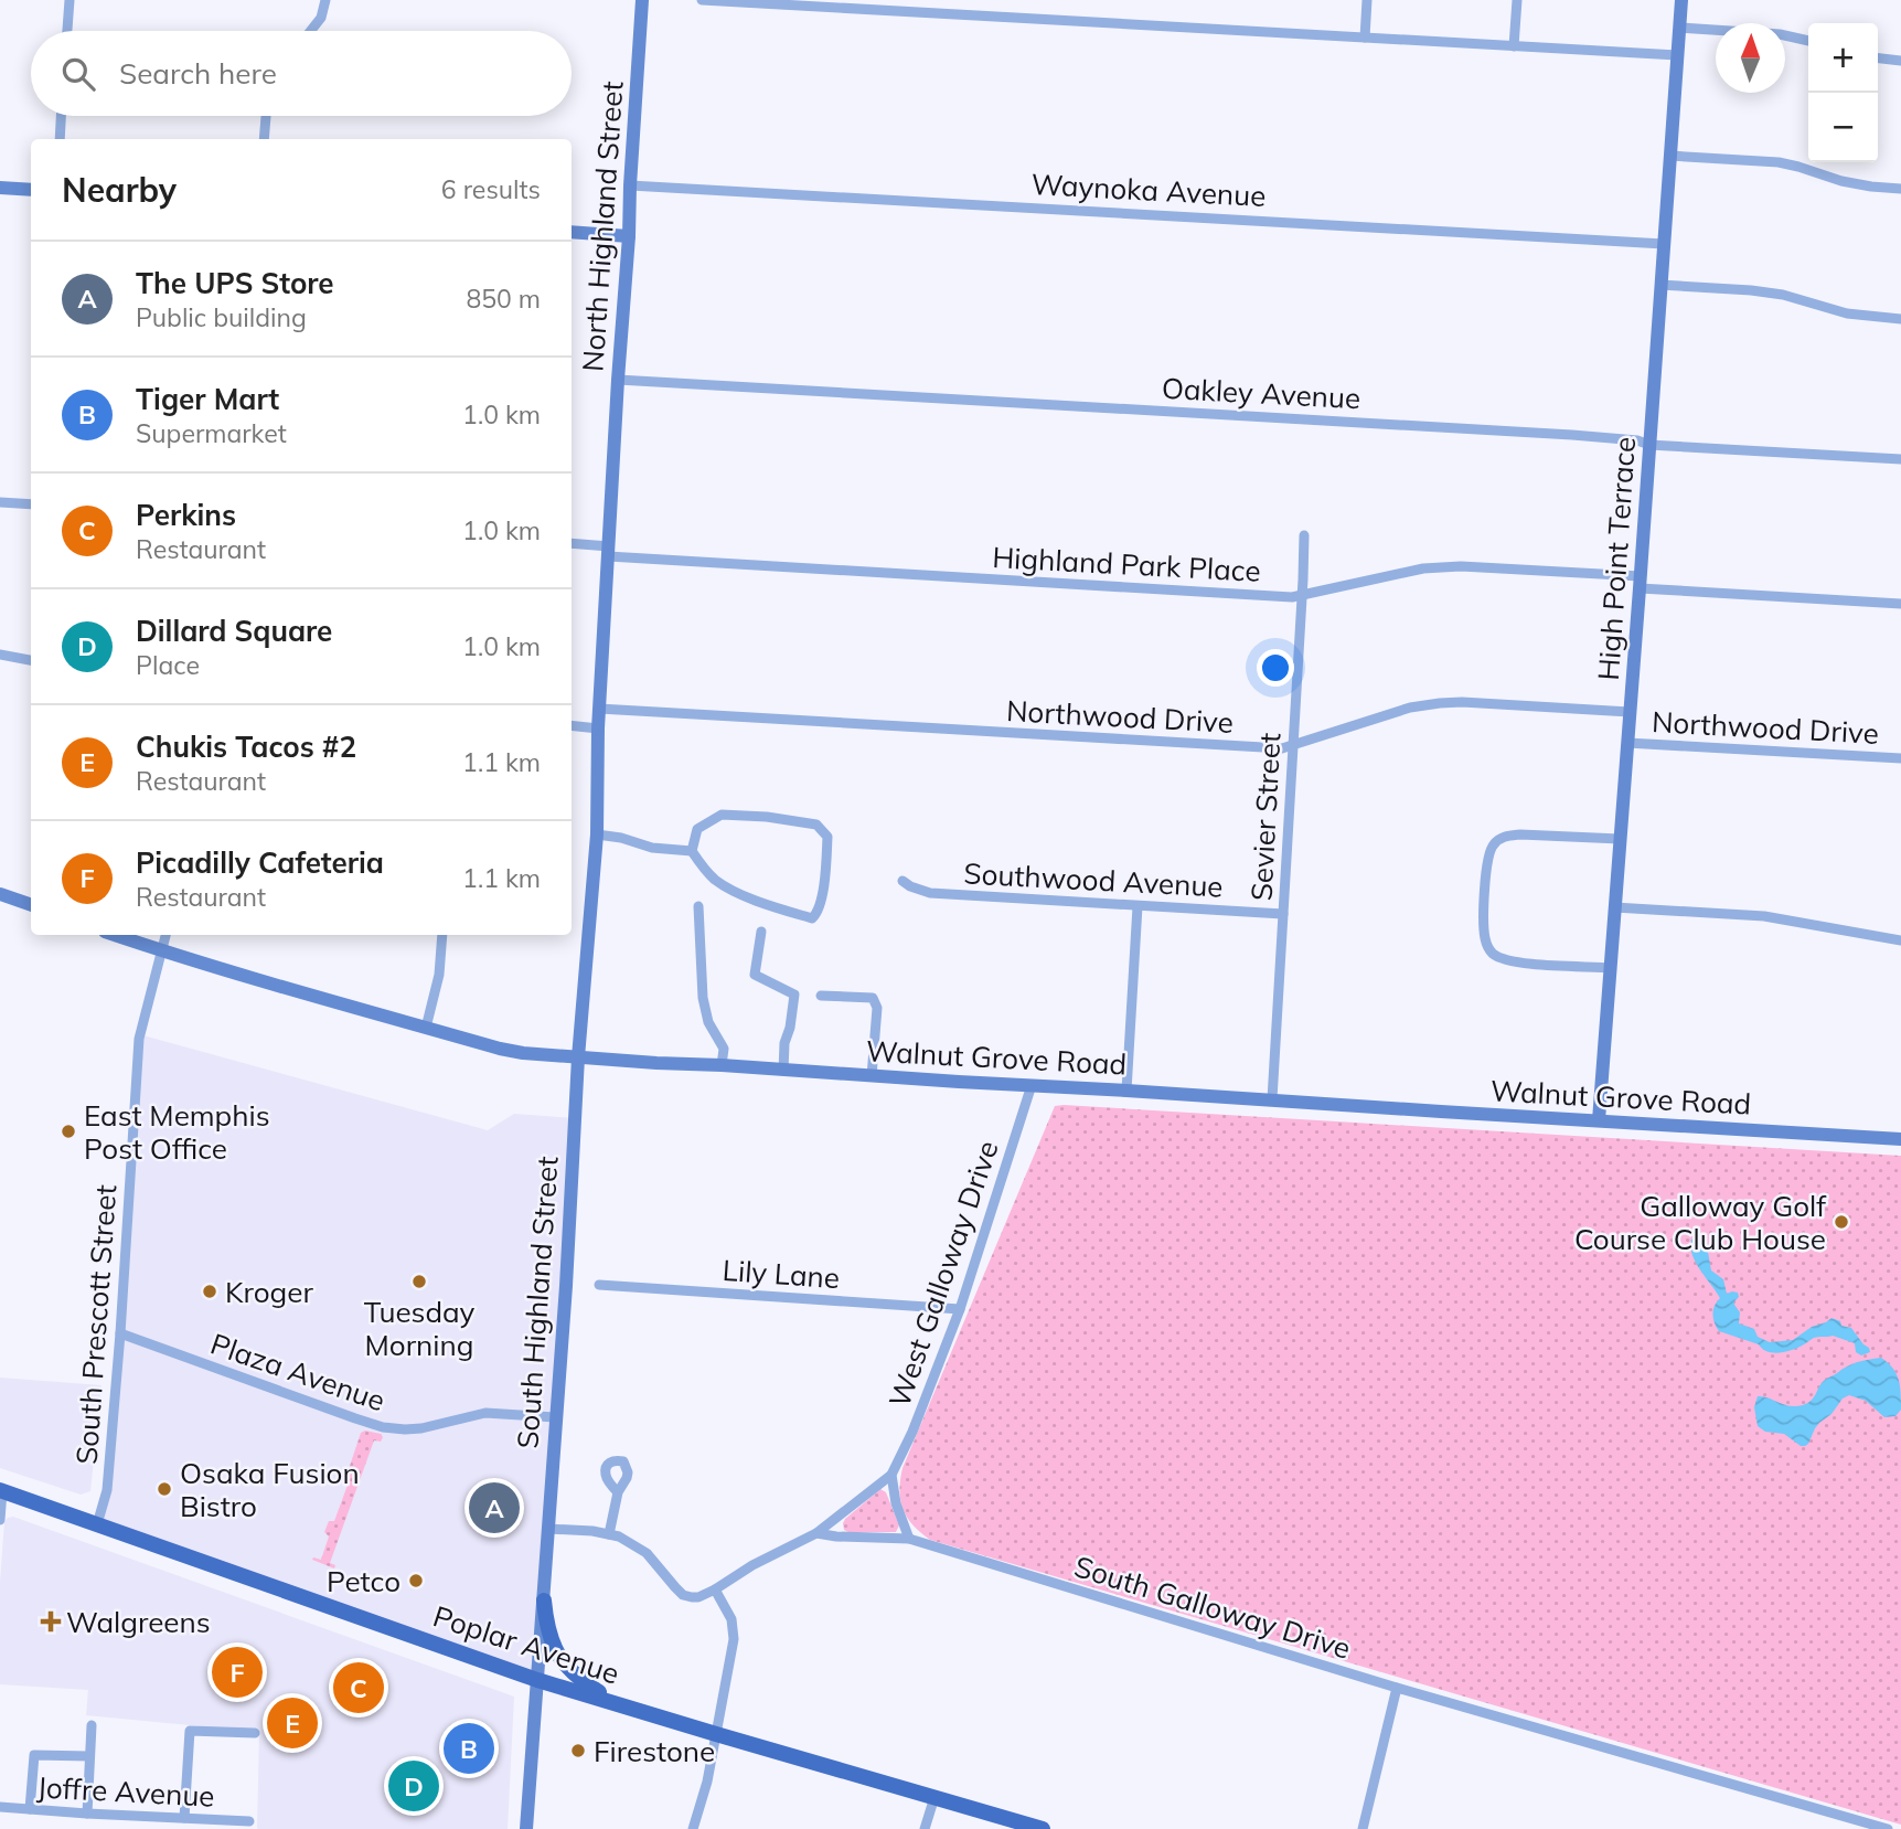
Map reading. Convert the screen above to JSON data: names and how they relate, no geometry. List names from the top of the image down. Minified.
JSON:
{"streets":{"main road":["North Highland Street","High Point Terrace","Walnut Grove Road","South Highland Street","Poplar Avenue"],"street":["Waynoka Avenue","Oakley Avenue","Highland Park Place","Northwood Drive","Sevier Street","Southwood Avenue","Lily Lane","West Galloway Drive","South Prescott Street","Plaza Avenue","South Galloway Drive","Joffre Avenue"]},"crossings":[["Waynoka Avenue","North Highland Street"],["Waynoka Avenue","High Point Terrace"],["North Highland Street","Oakley Avenue"],["North Highland Street","Highland Park Place"],["North Highland Street","Northwood Drive"],["North Highland Street","Walnut Grove Road"],["North Highland Street","South Highland Street"],["Oakley Avenue","High Point Terrace"],["High Point Terrace","Highland Park Place"],["High Point Terrace","Northwood Drive"],["High Point Terrace","Walnut Grove Road"],["Highland Park Place","Sevier Street"],["Northwood Drive","Sevier Street"],["Sevier Street","Southwood Avenue"],["Sevier Street","Walnut Grove Road"],["Walnut Grove Road","West Galloway Drive"],["Walnut Grove Road","South Highland Street"],["Walnut Grove Road","South Prescott Street"],["Lily Lane","West Galloway Drive"],["West Galloway Drive","South Galloway Drive"],["South Highland Street","Plaza Avenue"],["South Highland Street","Poplar Avenue"],["South Prescott Street","Plaza Avenue"],["South Prescott Street","Poplar Avenue"]],"places":{"other":["East Memphis Post Office","Galloway Golf Course Club House","Tuesday Morning","Kroger","Osaka Fusion Bistro","Petco","Firestone"],"health":["Walgreens"]},"north":"top","page":{"map_buttons":["+","−"],"search":"Search here","heading":["Nearby","6 results"],"list":[{"mark":"A","name":"The UPS Store","note":"Public building","value":"850 m"},{"mark":"B","name":"Tiger Mart","note":"Supermarket","value":"1.0 km"},{"mark":"C","name":"Perkins","note":"Restaurant","value":"1.0 km"},{"mark":"D","name":"Dillard Square","note":"Place","value":"1.0 km"},{"mark":"E","name":"Chukis Tacos #2","note":"Restaurant","value":"1.1 km"},{"mark":"F","name":"Picadilly Cafeteria","note":"Restaurant","value":"1.1 km"}],"pins":["A","F","C","E","B","D"]}}
